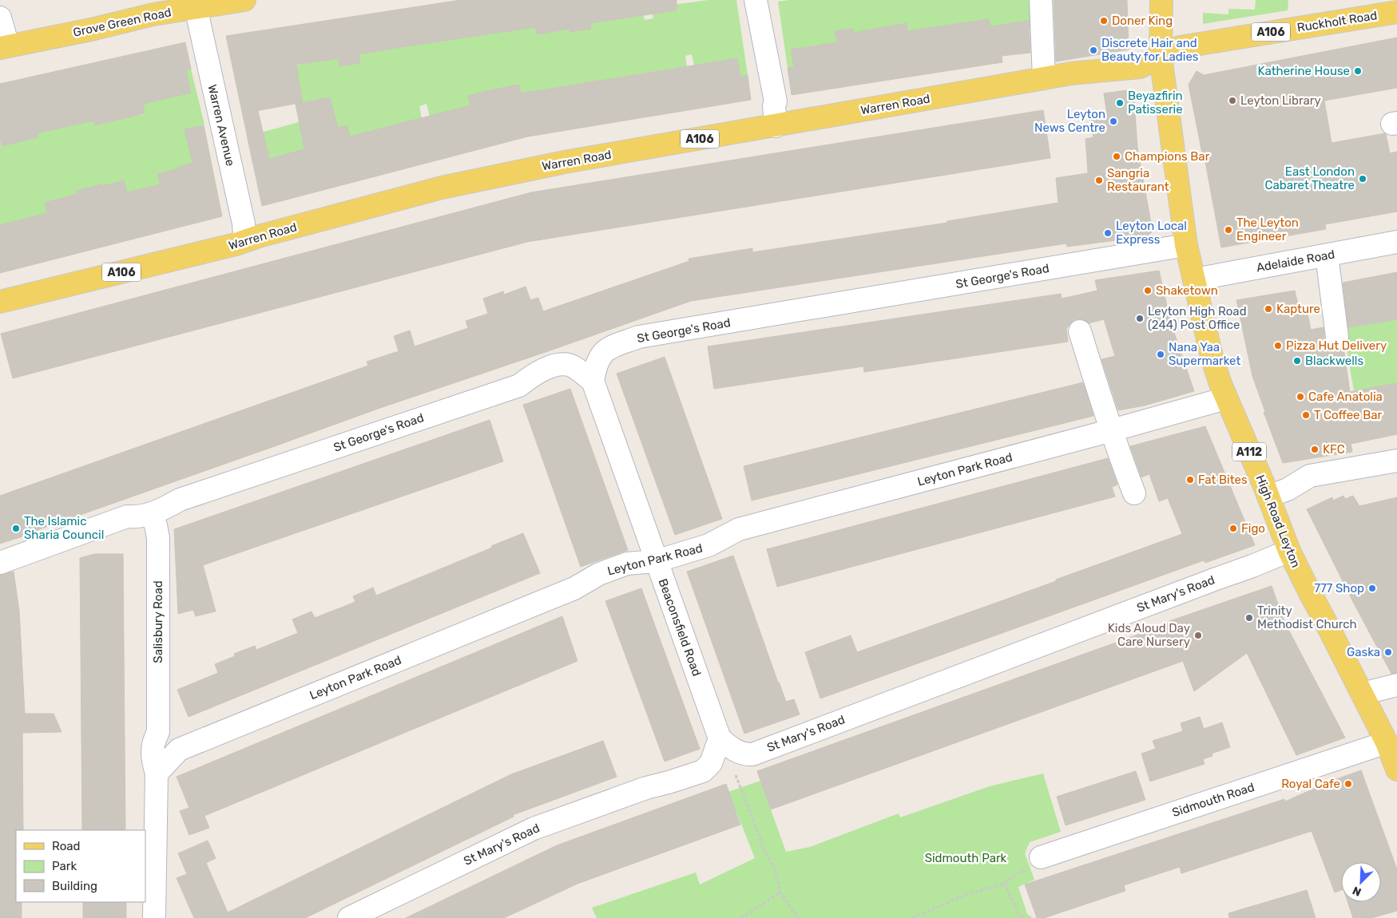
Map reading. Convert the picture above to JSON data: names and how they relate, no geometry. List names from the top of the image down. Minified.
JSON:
{"streets":{"main road":["Ruckholt Road","Grove Green Road","A106","Warren Road","A112","High Road Leyton"],"street":["Warren Avenue","Adelaide Road","St George's Road","Leyton Park Road","St Mary's Road","Salisbury Road","Beaconsfield Road","Sidmouth Road"]},"crossings":[["Ruckholt Road","Warren Road"],["Ruckholt Road","High Road Leyton"],["Grove Green Road","Warren Avenue"],["Warren Road","Warren Avenue"],["Warren Road","High Road Leyton"],["Adelaide Road","High Road Leyton"],["St George's Road","High Road Leyton"],["St George's Road","Salisbury Road"],["St George's Road","Beaconsfield Road"],["Leyton Park Road","High Road Leyton"],["Leyton Park Road","Salisbury Road"],["Leyton Park Road","Beaconsfield Road"],["High Road Leyton","St Mary's Road"],["High Road Leyton","Sidmouth Road"],["St Mary's Road","Beaconsfield Road"]],"parks":["Sidmouth Park"],"places":["Doner King","Discrete Hair and Beauty for Ladies","Katherine House","Leyton Library","Beyazfirin Patisserie","Leyton News Centre","Champions Bar","East London Cabaret Theatre","Sangria Restaurant","The Leyton Engineer","Leyton Local Express","Shaketown","Kapture","Leyton High Road (244) Post Office","Pizza Hut Delivery","Nana Yaa Supermarket","Blackwells","Cafe Anatolia","T Coffee Bar","KFC","Fat Bites","The Islamic Sharia Council","Figo","777 Shop","Trinity Methodist Church","Kids Aloud Day Care Nursery","Gaska","Royal Cafe"],"legend":["Road","Park","Building"],"north":"bottom left"}
